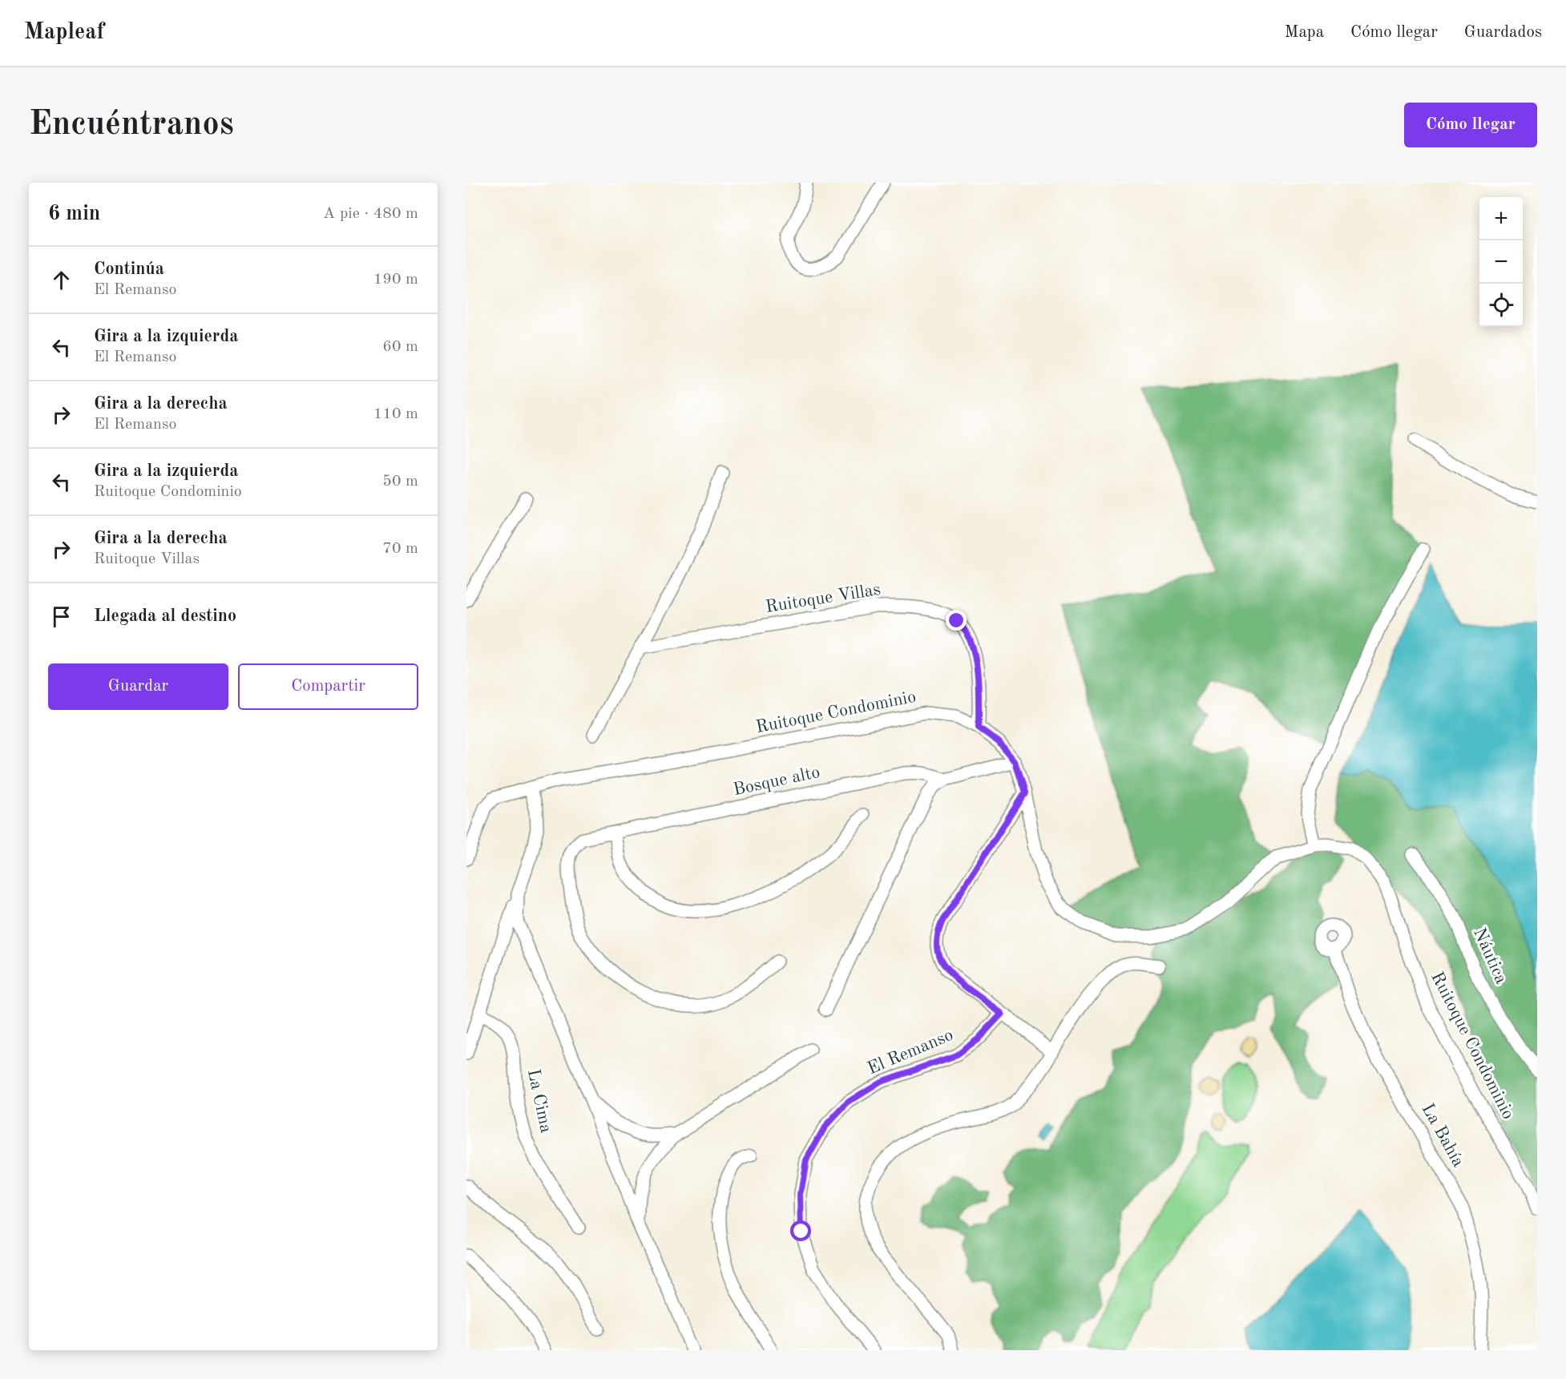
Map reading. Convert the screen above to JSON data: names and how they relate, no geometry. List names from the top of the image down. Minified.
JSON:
{"streets":{"street":["Ruitoque Villas","Ruitoque Condominio","Bosque alto","Náutica","El Remanso","La Cima","La Bahía"]},"crossings":[["Ruitoque Villas","Ruitoque Condominio"]],"page":{"header":"Mapleaf","nav":["Mapa","Cómo llegar","Guardados"],"buttons":["Cómo llegar",["Guardar","Compartir"]],"title":"Encuéntranos","heading":["6 min","A pie · 480 m"],"map_buttons":["+","−"],"list":[["Continúa","El Remanso","190 m"],["Gira a la izquierda","El Remanso","60 m"],["Gira a la derecha","El Remanso","110 m"],["Gira a la izquierda","Ruitoque Condominio","50 m"],["Gira a la derecha","Ruitoque Villas","70 m"],"Llegada al destino"]}}
